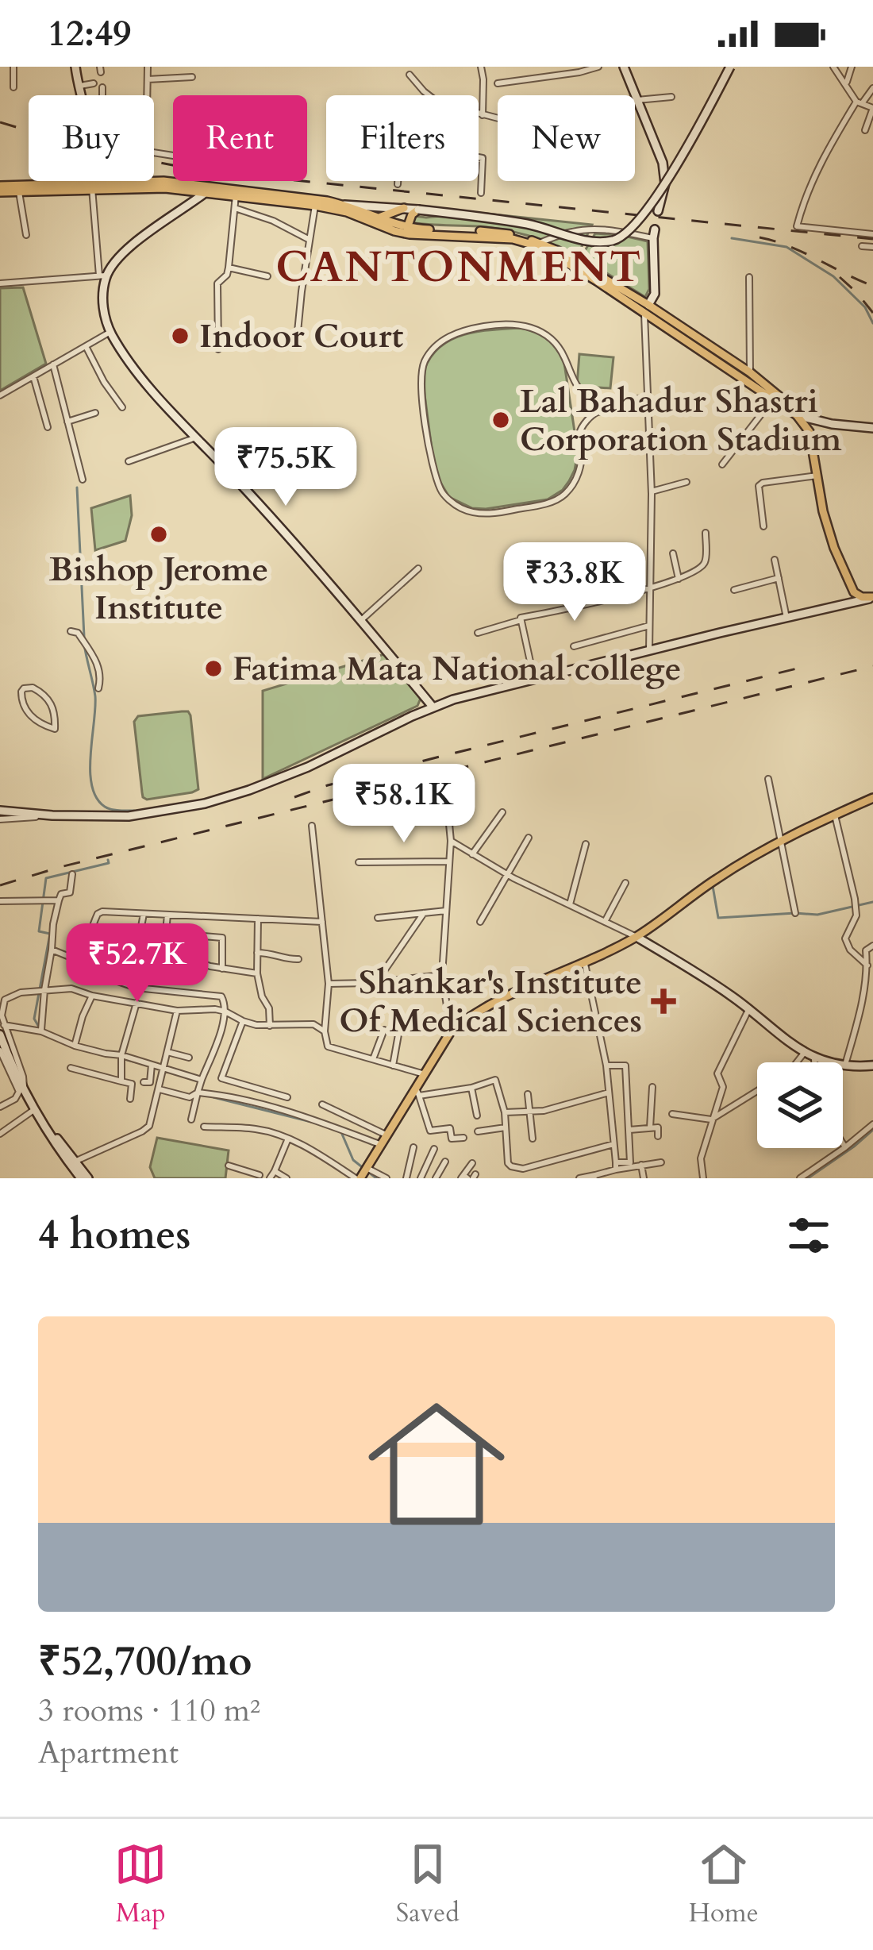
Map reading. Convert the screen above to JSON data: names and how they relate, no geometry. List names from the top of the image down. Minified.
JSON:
{"districts":["CANTONMENT"],"places":{"other":["Indoor Court","Lal Bahadur Shastri Corporation Stadium","Bishop Jerome Institute","Fatima Mata National college"],"health":["Shankar's Institute Of Medical Sciences"]},"page":{"status":"12:49","chip":["Buy","Rent","Filters","New"],"price":["₹75.5K","₹33.8K","₹58.1K","₹52.7K"],"heading":"4 homes","list":[{"name":"₹52,700/mo","note":"3 rooms · 110 m² · Apartment"}],"tabs":["Map","Saved","Home"]}}
